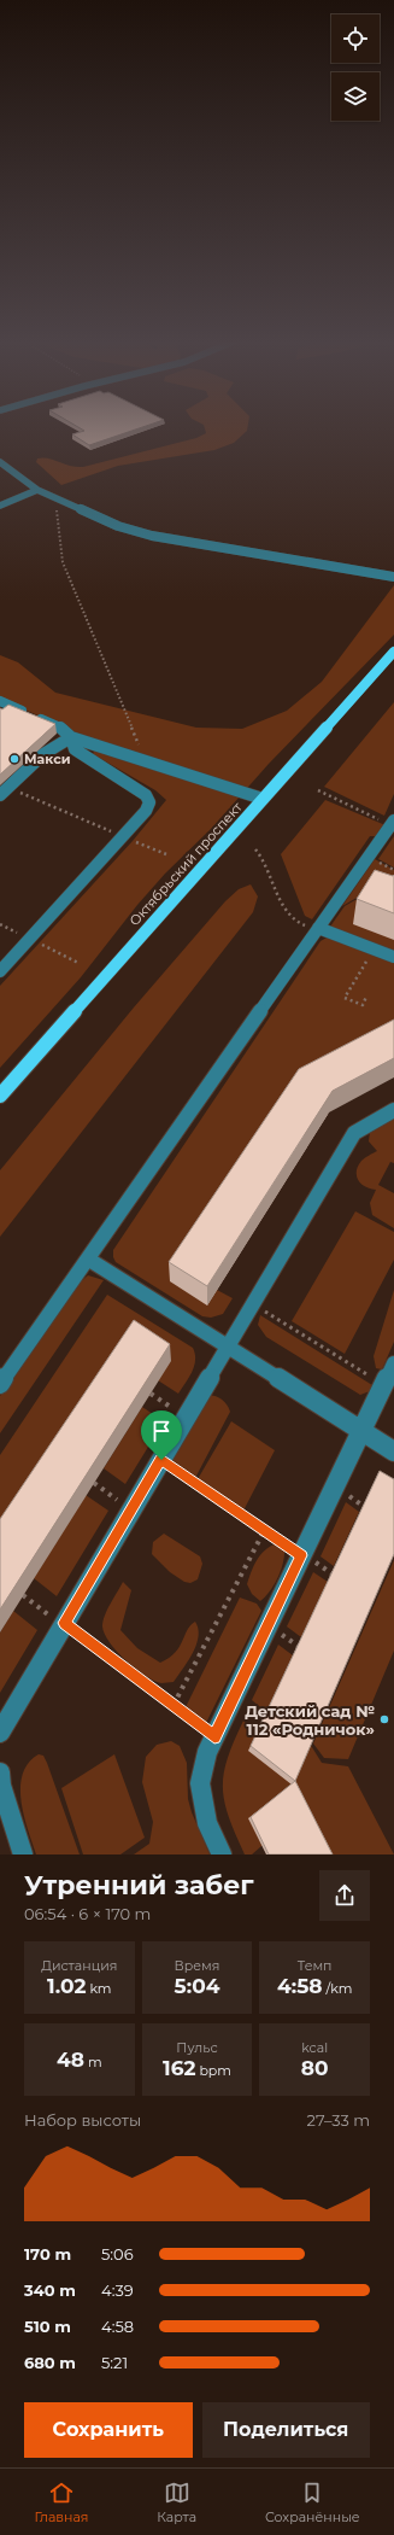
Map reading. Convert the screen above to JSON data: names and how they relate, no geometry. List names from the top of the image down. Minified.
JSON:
{"streets":{"main road":["Октябрьский проспект"]},"places":["Макси","Детский сад № 112 «Родничок»"],"page":{"heading":["Утренний забег","06:54 · 6 × 170 m"],"stats":[["Дистанция","1.02 km"],["Время","5:04"],["Темп","4:58 /km"],["48 m"],["Пульс","162 bpm"],["kcal","80"]],"chart":["Набор высоты","27–33 m"],"list":[{"name":"170 m","note":"5:06"},{"name":"340 m","note":"4:39"},{"name":"510 m","note":"4:58"},{"name":"680 m","note":"5:21"}],"buttons":["Сохранить","Поделиться"],"tabs":["Главная","Карта","Сохранённые"]}}
